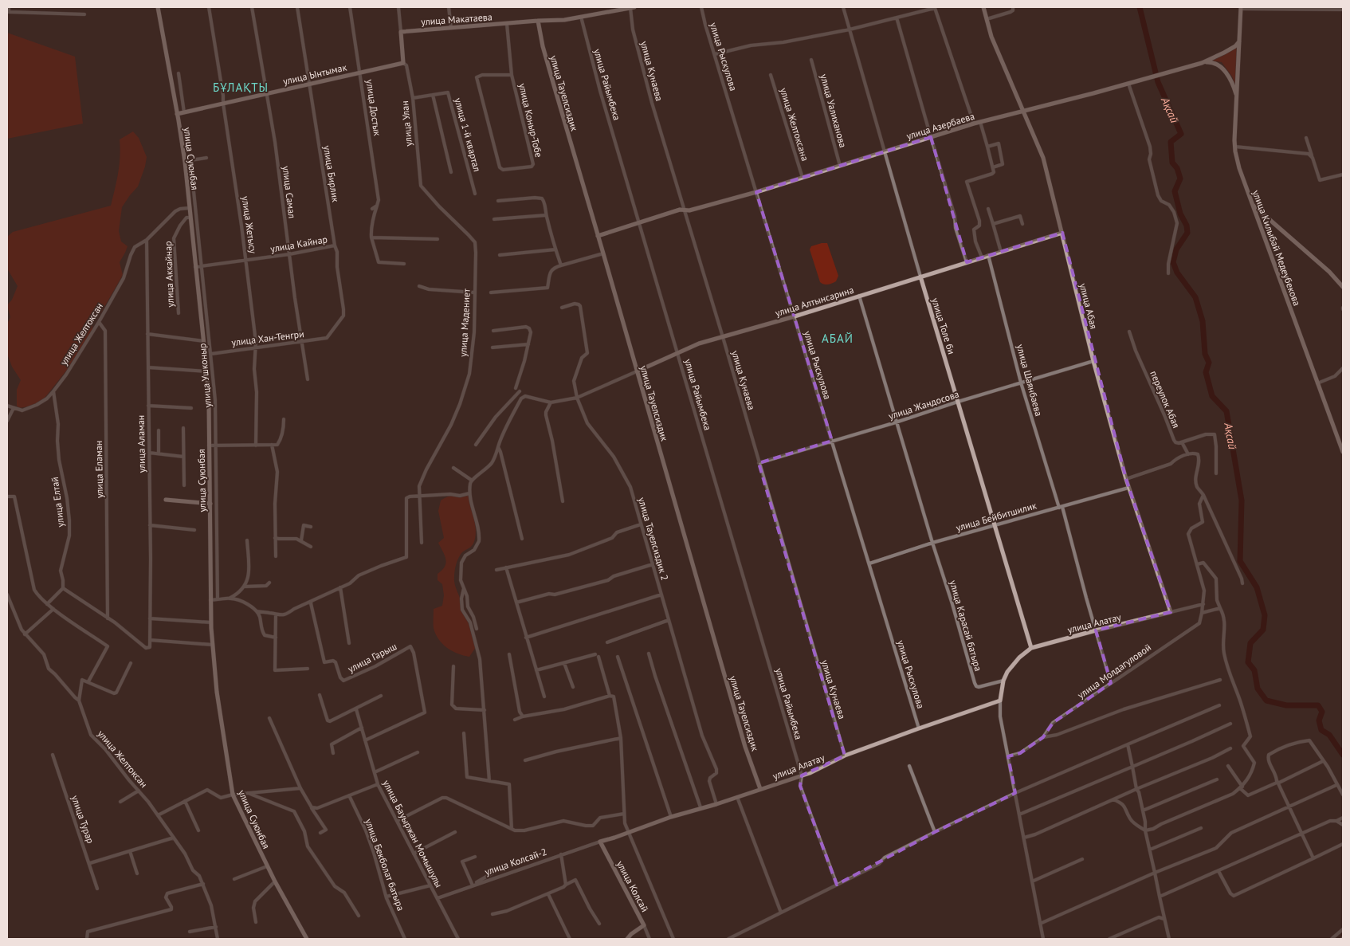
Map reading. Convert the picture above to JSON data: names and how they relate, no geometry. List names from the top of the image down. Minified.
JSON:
{"streets":{"street":["улица Макатаева","улица Рыскулова","улица Кунаева","улица Ынтымак","улица Райымбека","улица Тауелсиздик","улица Достык","улица Уалиханова","улица Коныр-Тобе","улица Улан","улица Желтоксана","улица Азербаева","улица 1-й квартал","улица Суюнбая","улица Бирлик","улица Самал","улица Жетысу","улица Кайнар","улица Килыбай Медеубекова","улица Аккайнар","улица Алтынсарина","улица Абая","улица Мадениет","улица Толе би","улица Желтоксан","улица Хан-Тенгри","улица Ушконыр","улица Шаянбаева","переулок Абая","улица Жандосова","улица Аламан","улица Еламан","улица Елтай","улица Бейбитшилик","улица Тауелсиздик 2","улица Алатау","улица Карасай батыра","улица Гарыш","улица Молдагуловой","улица Турар","улица Бауыржан Момышулы","улица Колсай-2","улица Бекболат батыра","улица Колсай"]},"crossings":[["улица Макатаева","улица Кунаева"],["улица Макатаева","улица Райымбека"],["улица Макатаева","улица Тауелсиздик"],["улица Макатаева","улица Коныр-Тобе"],["улица Рыскулова","улица Азербаева"],["улица Рыскулова","улица Алтынсарина"],["улица Рыскулова","улица Жандосова"],["улица Рыскулова","улица Бейбитшилик"],["улица Рыскулова","улица Алатау"],["улица Кунаева","улица Азербаева"],["улица Кунаева","улица Алтынсарина"],["улица Кунаева","улица Жандосова"],["улица Кунаева","улица Алатау"],["улица Ынтымак","улица Достык"],["улица Ынтымак","улица Улан"],["улица Ынтымак","улица Суюнбая"],["улица Ынтымак","улица Бирлик"],["улица Ынтымак","улица Самал"],["улица Ынтымак","улица Жетысу"],["улица Райымбека","улица Азербаева"],["улица Райымбека","улица Алтынсарина"],["улица Райымбека","улица Алатау"],["улица Тауелсиздик","улица Азербаева"],["улица Тауелсиздик","улица Алтынсарина"],["улица Тауелсиздик","улица Алатау"],["улица Уалиханова","улица Азербаева"],["улица Улан","улица 1-й квартал"],["улица Улан","улица Мадениет"],["улица Желтоксана","улица Азербаева"],["улица Азербаева","улица Килыбай Медеубекова"],["улица Азербаева","улица Абая"],["улица Азербаева","улица Толе би"],["улица Суюнбая","улица Кайнар"],["улица Суюнбая","улица Аккайнар"],["улица Суюнбая","улица Желтоксан"],["улица Бирлик","улица Кайнар"],["улица Бирлик","улица Хан-Тенгри"],["улица Самал","улица Кайнар"],["улица Самал","улица Хан-Тенгри"],["улица Жетысу","улица Кайнар"],["улица Жетысу","улица Хан-Тенгри"],["улица Кайнар","улица Ушконыр"],["улица Алтынсарина","улица Абая"],["улица Алтынсарина","улица Толе би"],["улица Алтынсарина","улица Шаянбаева"],["улица Алтынсарина","улица Тауелсиздик 2"],["улица Алтынсарина","улица Карасай батыра"],["улица Абая","улица Жандосова"],["улица Абая","улица Бейбитшилик"],["улица Абая","улица Алатау"],["улица Толе би","улица Жандосова"],["улица Толе би","улица Бейбитшилик"],["улица Толе би","улица Алатау"],["улица Желтоксан","улица Аламан"],["улица Желтоксан","улица Еламан"],["улица Желтоксан","улица Елтай"],["улица Хан-Тенгри","улица Ушконыр"],["улица Шаянбаева","улица Жандосова"],["улица Шаянбаева","улица Бейбитшилик"],["улица Шаянбаева","улица Алатау"],["улица Шаянбаева","улица Молдагуловой"],["улица Жандосова","улица Карасай батыра"],["улица Аламан","улица Еламан"],["улица Бейбитшилик","улица Карасай батыра"],["улица Тауелсиздик 2","улица Алатау"],["улица Алатау","улица Карасай батыра"],["улица Алатау","улица Колсай-2"],["улица Алатау","улица Колсай"],["улица Гарыш","улица Бауыржан Момышулы"],["улица Бауыржан Момышулы","улица Колсай-2"],["улица Колсай-2","улица Колсай"]],"districts":["БҰЛАҚТЫ","АБАЙ"],"water":["Ақсай"]}
